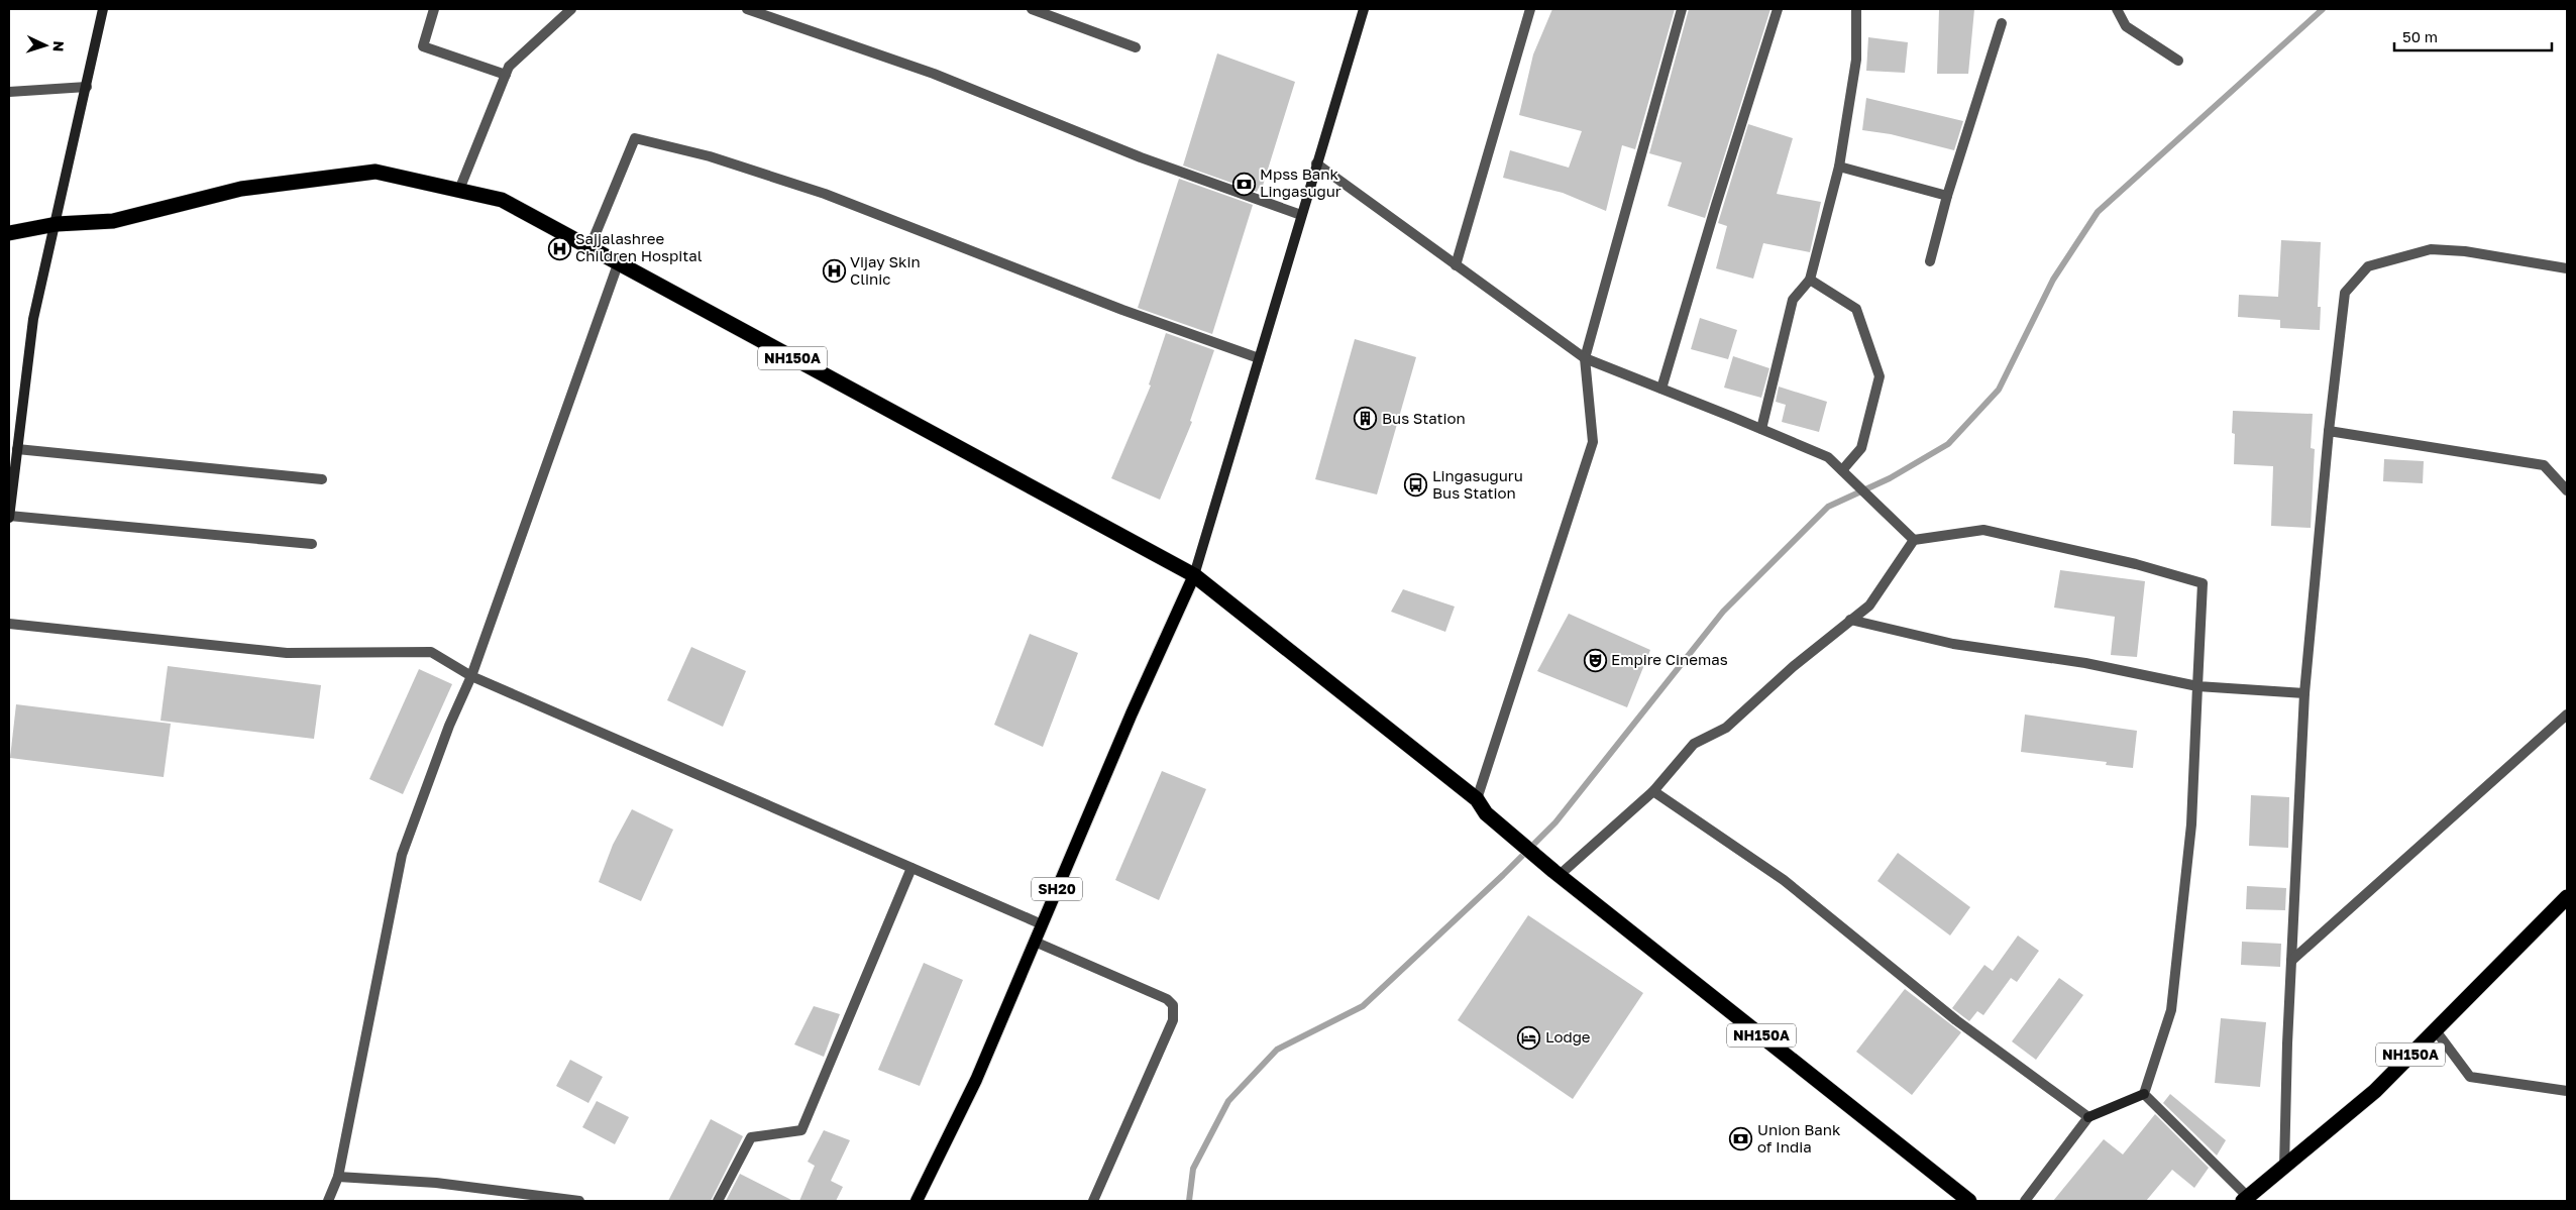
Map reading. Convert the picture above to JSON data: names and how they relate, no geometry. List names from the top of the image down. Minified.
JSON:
{"streets":{"highway":["NH150A"],"main road":["SH20"]},"crossings":[["NH150A","SH20"]],"places":{"bank":["Mpss Bank Lingasugur","Union Bank of India"],"hospital":["Sajjalashree Children Hospital","Vijay Skin Clinic"],"building":["Bus Station"],"bus stop":["Lingasuguru Bus Station"],"theatre":["Empire Cinemas"],"hotel":["Lodge"]},"scale_bar":"50 m","north":"right"}
